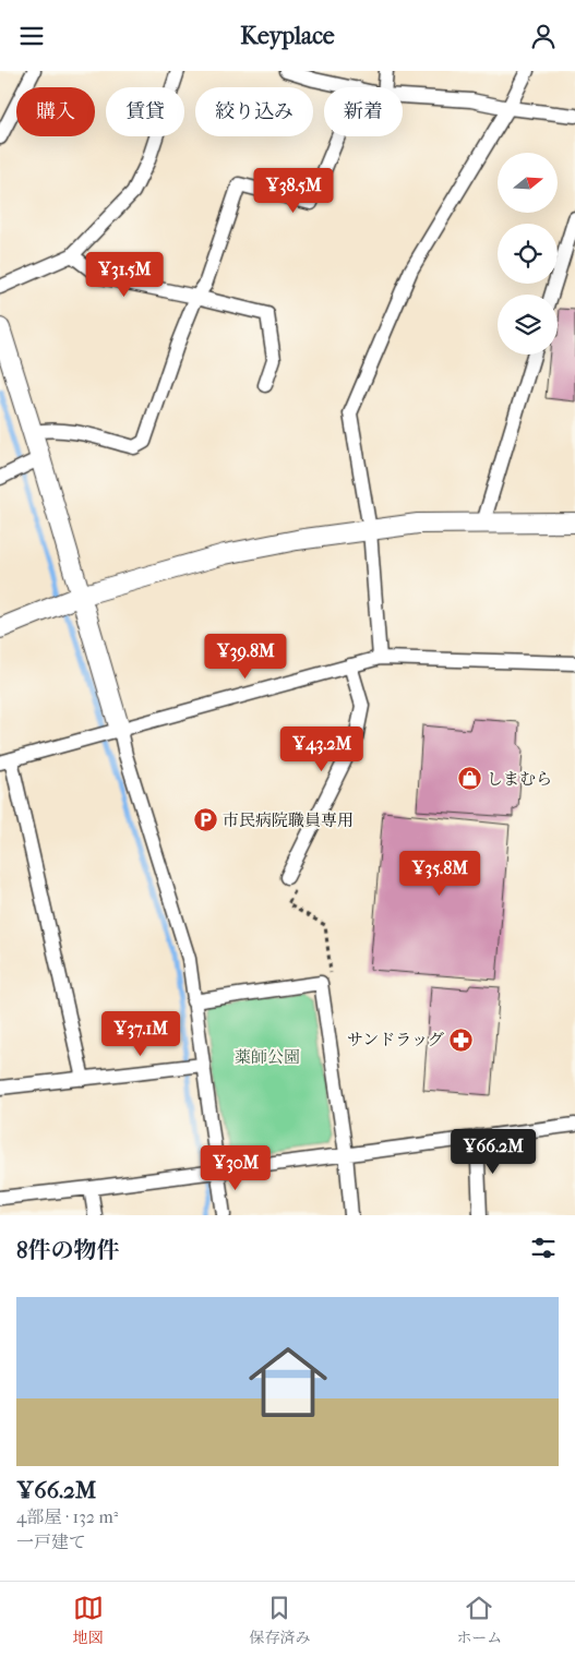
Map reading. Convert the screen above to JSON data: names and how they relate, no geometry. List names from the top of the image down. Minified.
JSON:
{"parks":["薬師公園"],"places":{"shop":["しまむら"],"parking":["市民病院職員専用"],"pharmacy":["サンドラッグ"]},"north":"right","page":{"header":"Keyplace","chip":["購入","賃貸","絞り込み","新着"],"price":["¥38.5M","¥31.5M","¥39.8M","¥43.2M","¥35.8M","¥37.1M","¥66.2M","¥30M"],"heading":"8件の物件","list":[{"name":"¥66.2M","note":"4部屋 · 132 m² · 一戸建て"}],"tabs":["地図","保存済み","ホーム"]}}
